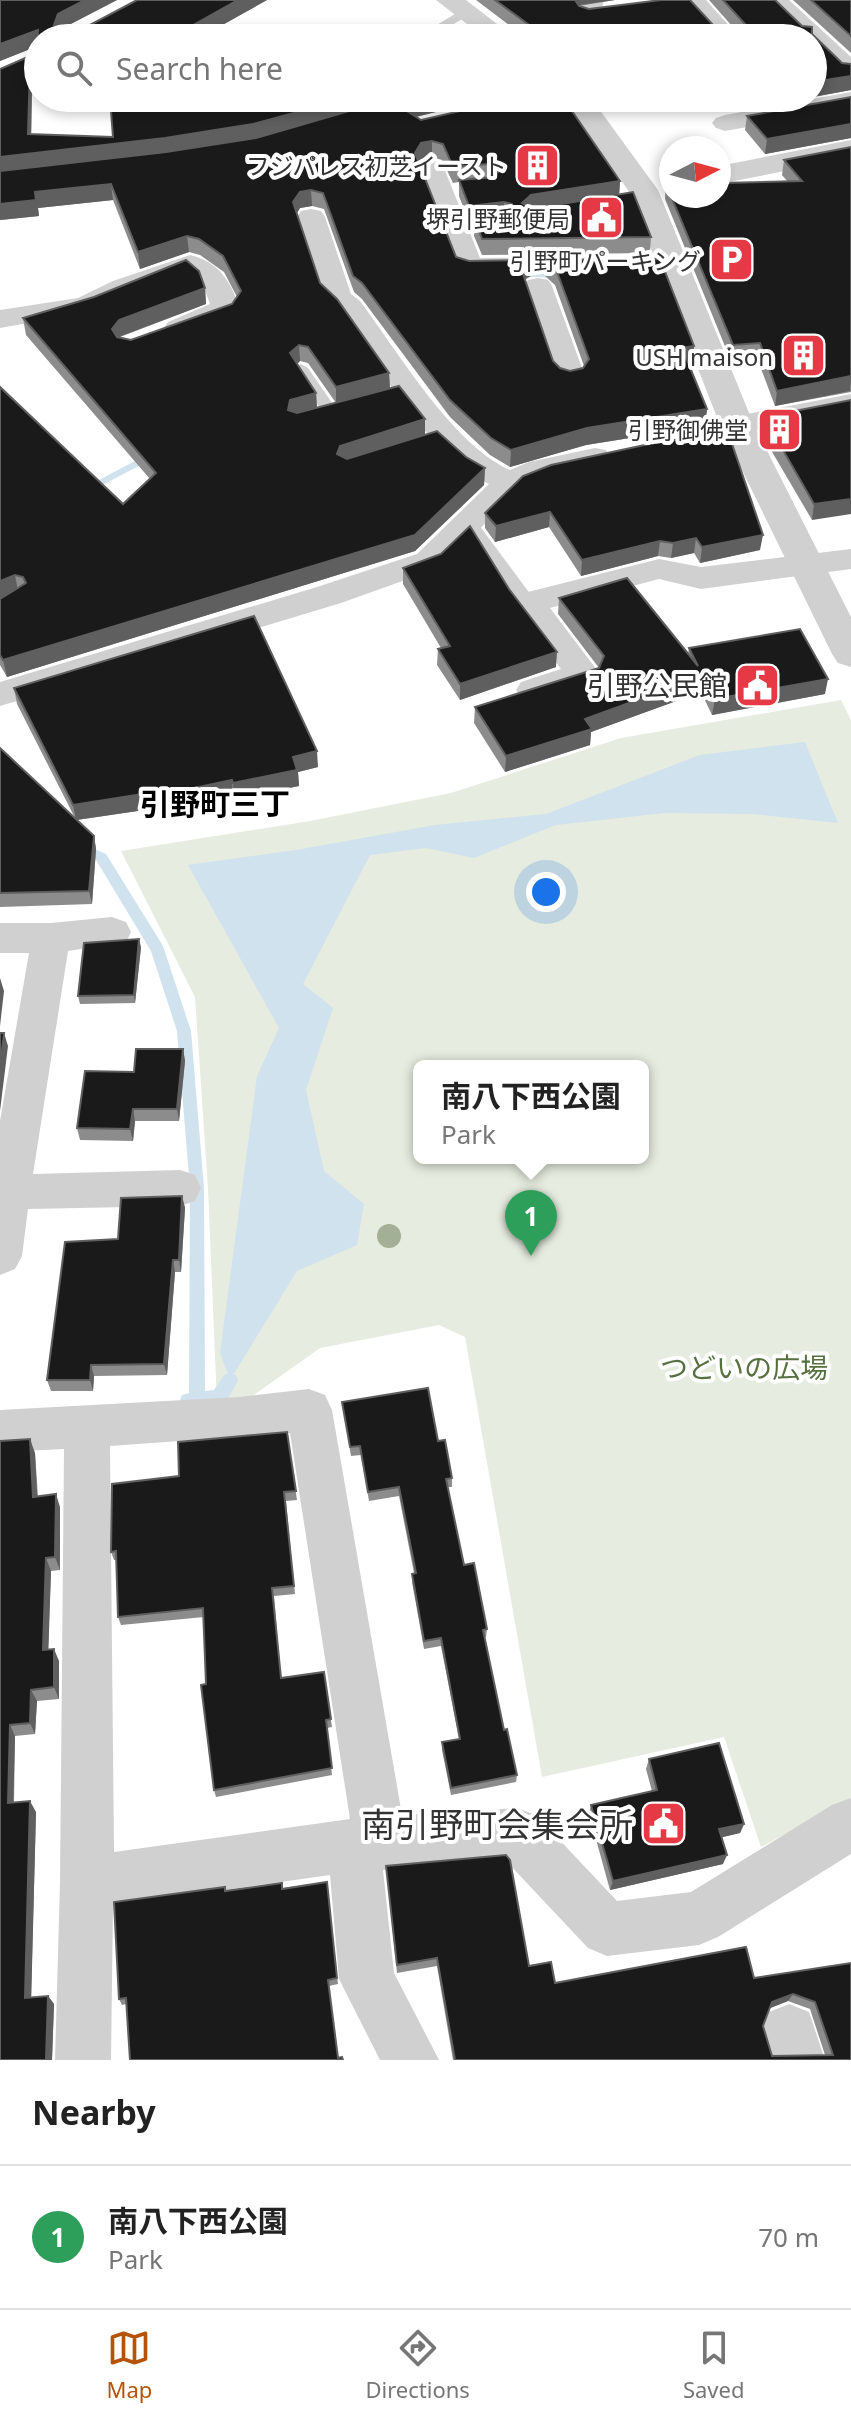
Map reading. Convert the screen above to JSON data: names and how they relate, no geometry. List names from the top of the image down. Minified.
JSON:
{"districts":["引野町三丁"],"parks":["つどいの広場"],"places":{"building":["フジパレス初芝イースト","USH maison","引野御佛堂"],"public building":["堺引野郵便局","引野公民館","南引野町会集会所"],"parking":["引野町パーキング"]},"north":"right","page":{"search":"Search here","popup":["南八下西公園","Park"],"pins":"1","heading":"Nearby","list":[{"mark":"1","name":"南八下西公園","note":"Park","value":"70 m"}],"nav":["Map","Directions","Saved"]}}
